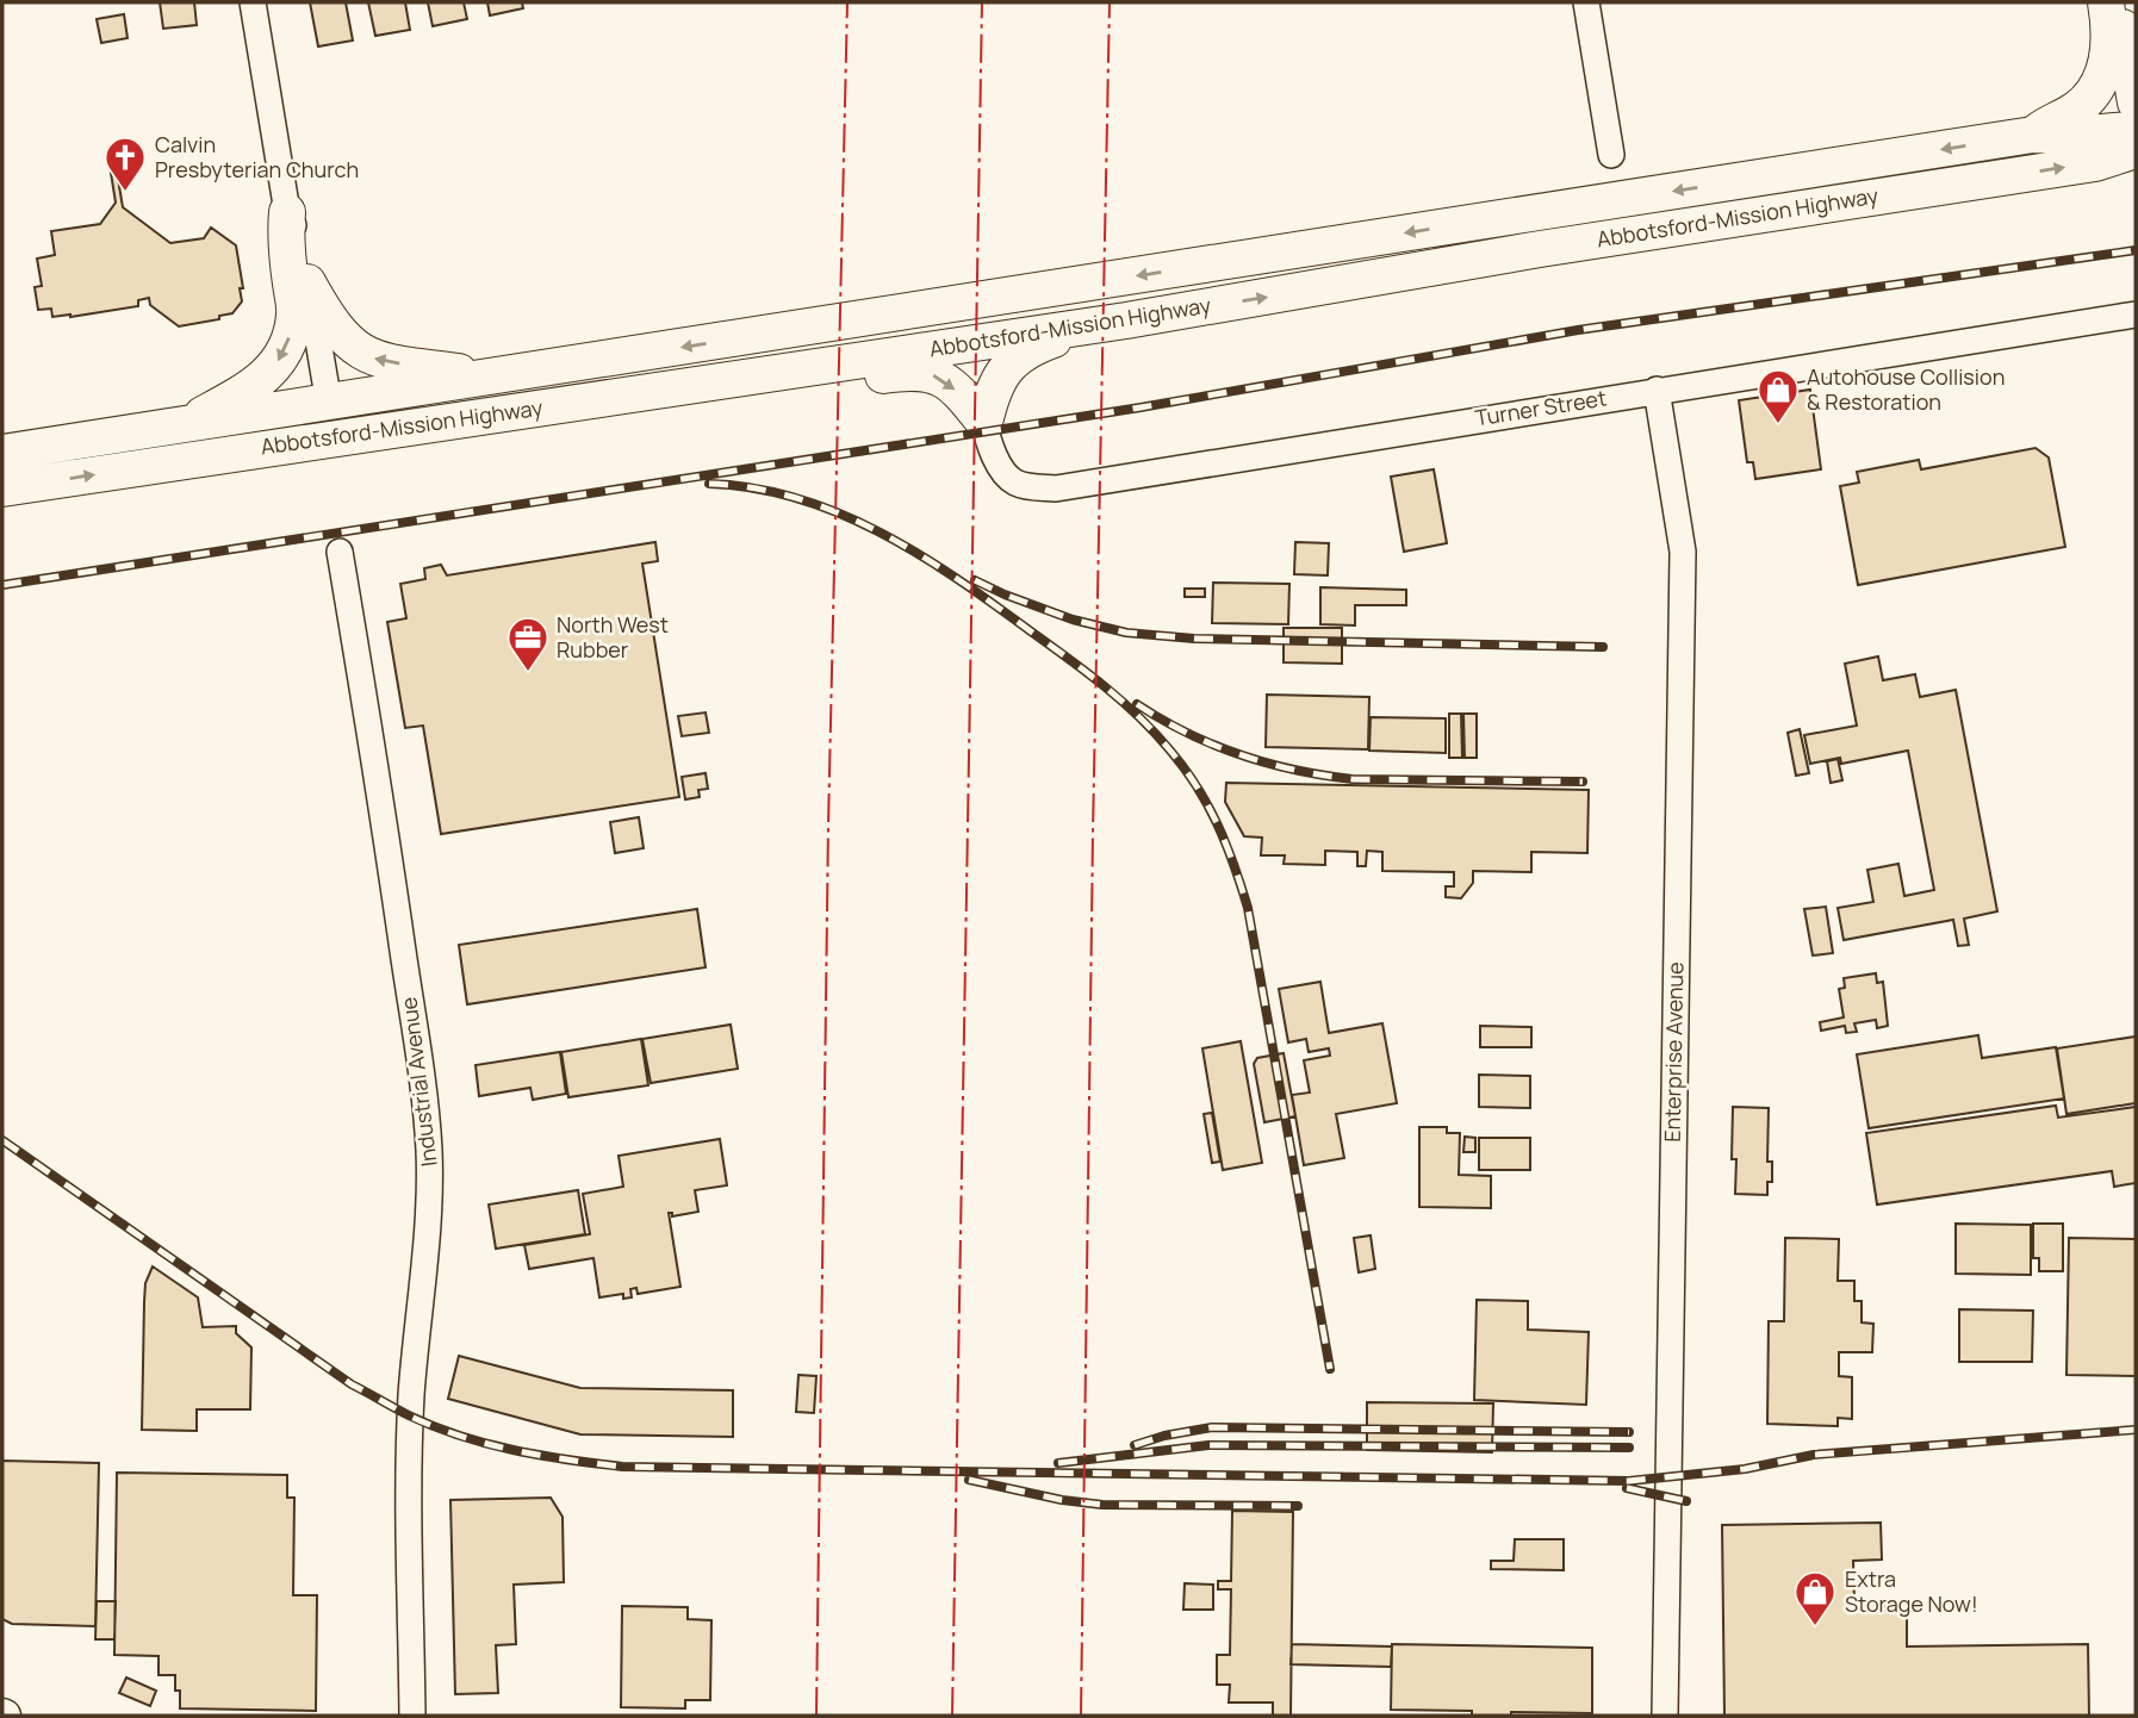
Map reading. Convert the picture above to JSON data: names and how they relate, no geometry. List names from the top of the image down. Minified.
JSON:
{"streets":{"highway":["Abbotsford-Mission Highway"],"street":["Turner Street","Enterprise Avenue","Industrial Avenue"]},"crossings":[["Turner Street","Enterprise Avenue"]],"places":{"church":["Calvin Presbyterian Church"],"shop":["Autohouse Collision & Restoration","Extra Storage Now!"],"office":["North West Rubber"]}}
